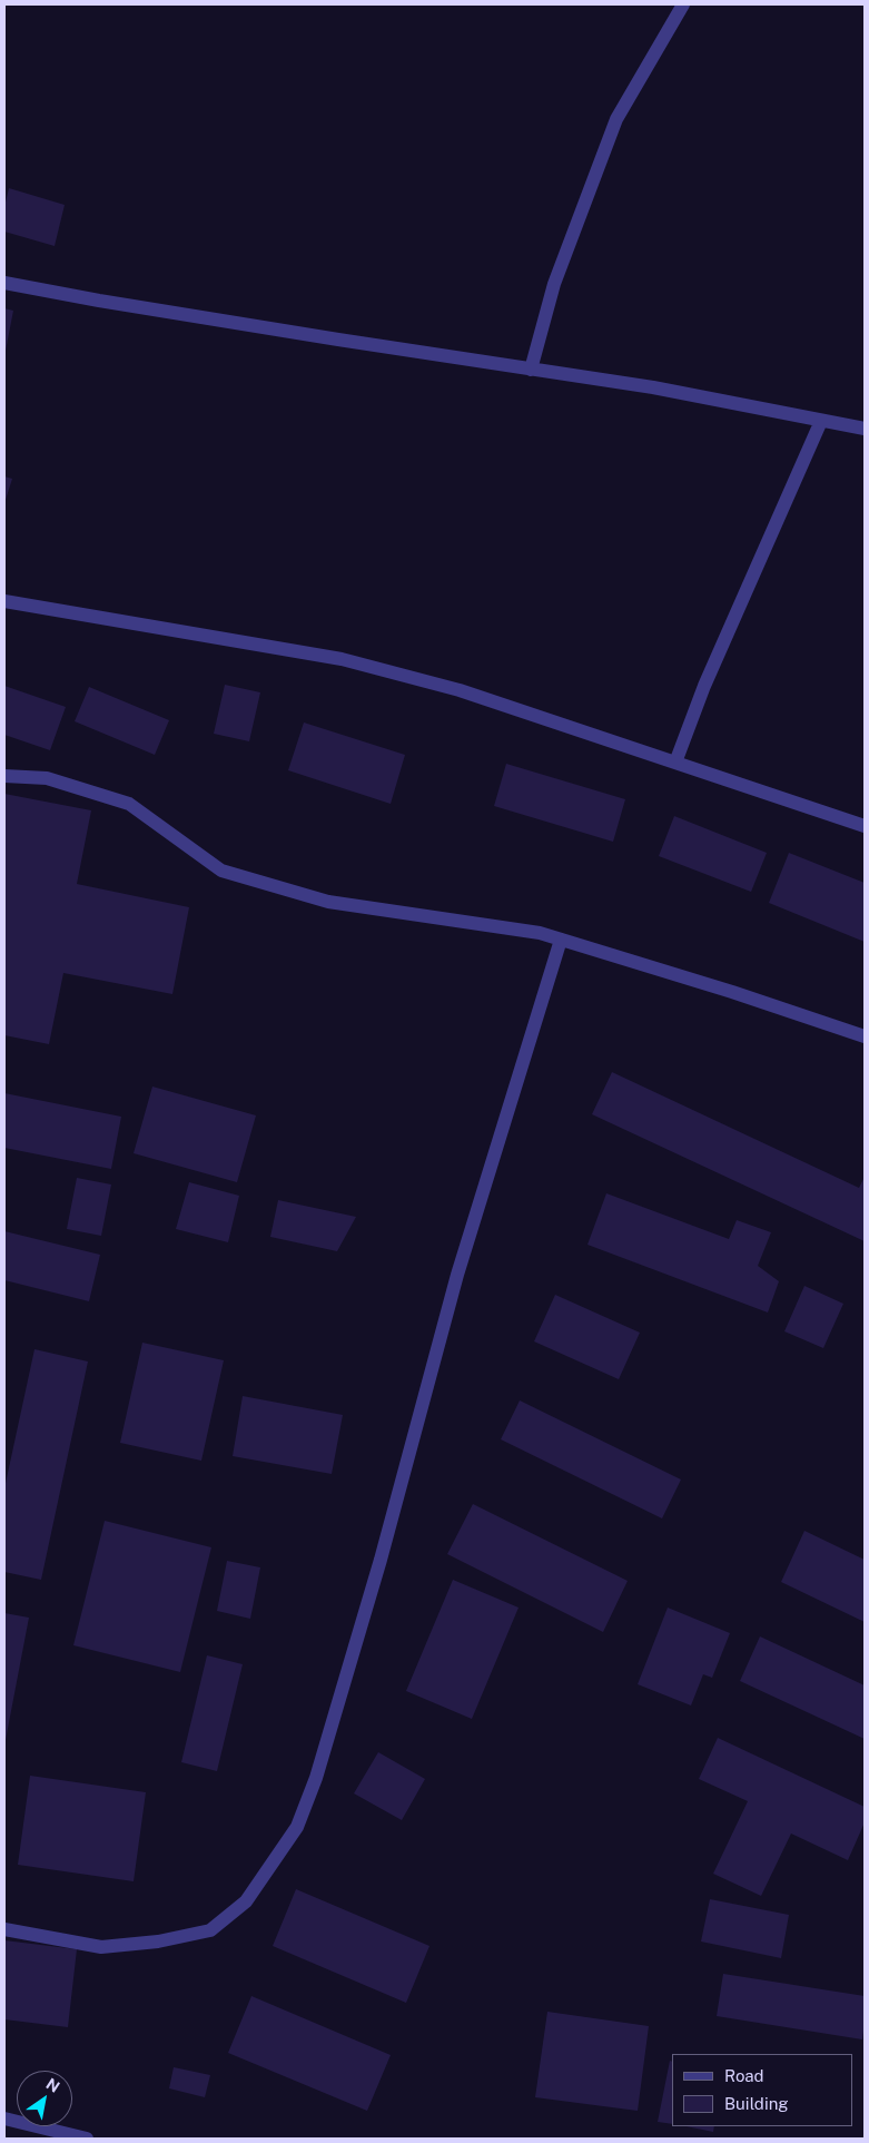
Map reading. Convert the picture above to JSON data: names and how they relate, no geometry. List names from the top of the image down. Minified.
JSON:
{"legend":["Road","Building"],"north":"top right"}
